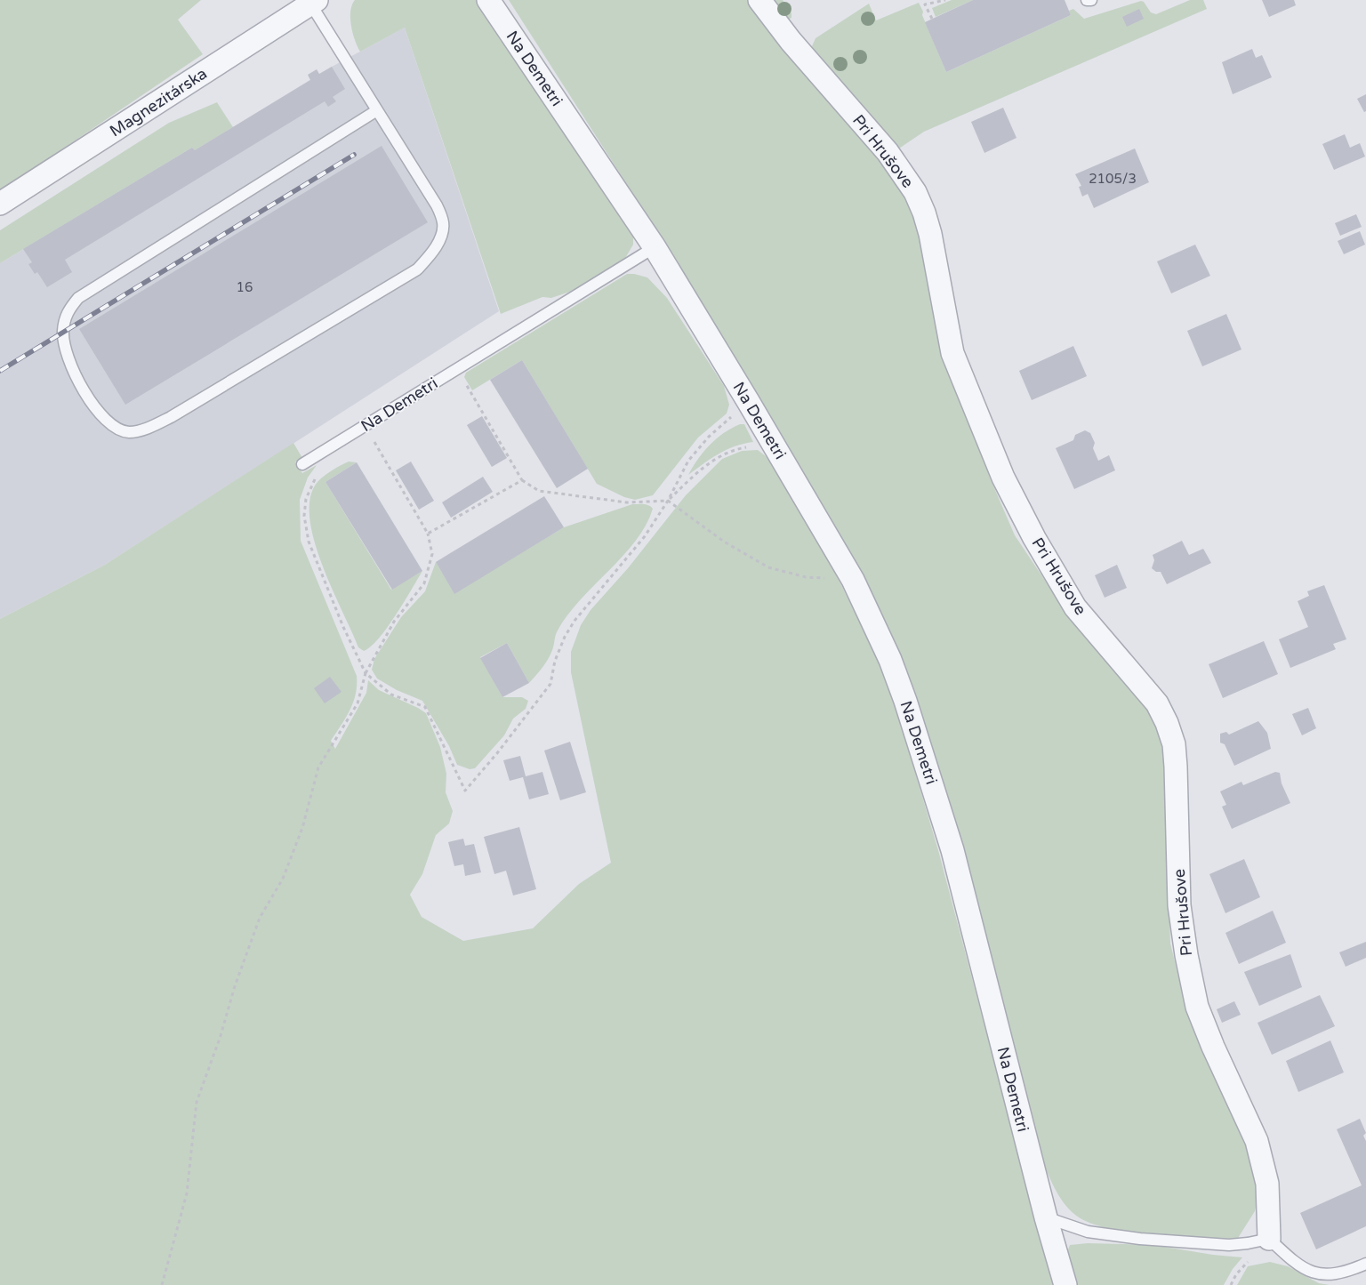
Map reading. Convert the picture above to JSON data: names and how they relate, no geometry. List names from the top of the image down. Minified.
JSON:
{"streets":{"street":["Na Demetri","Magnezitárska","Pri Hrušove"]},"house_numbers":["2105/3","16"]}
